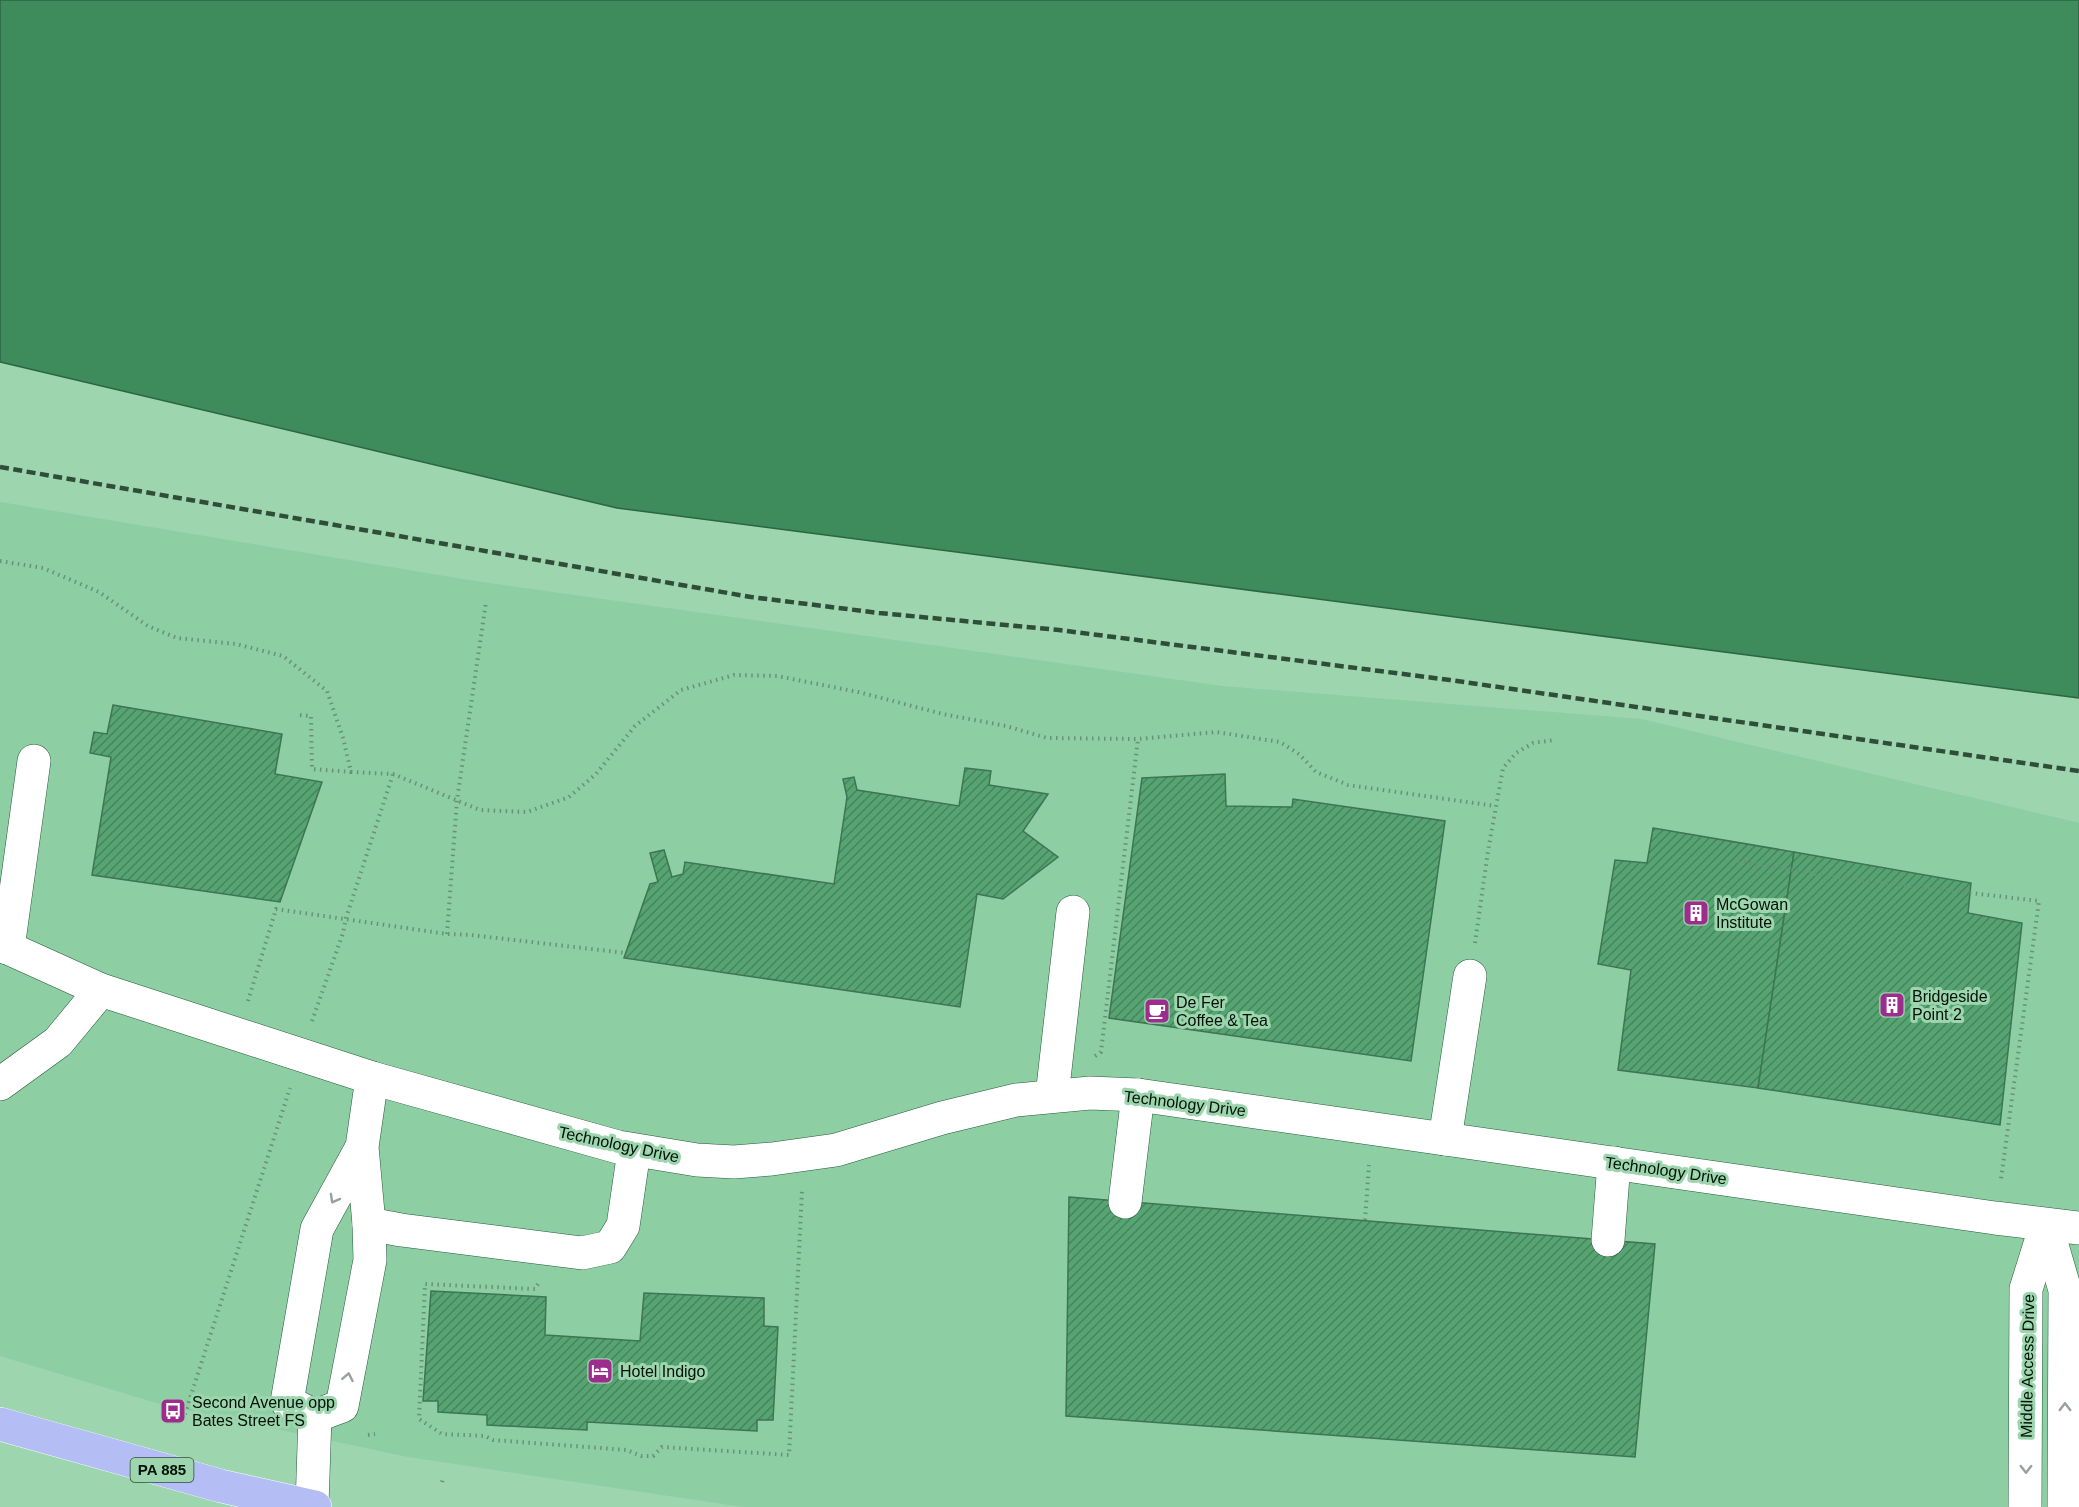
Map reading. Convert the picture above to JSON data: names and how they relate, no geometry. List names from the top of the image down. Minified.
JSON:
{"streets":{"main road":["PA 885"],"street":["Technology Drive","Middle Access Drive"]},"crossings":[["Technology Drive","Middle Access Drive"]],"places":{"building":["McGowan Institute","Bridgeside Point 2"],"cafe":["De Fer Coffee & Tea"],"hotel":["Hotel Indigo"],"bus stop":["Second Avenue opp Bates Street FS"]}}
